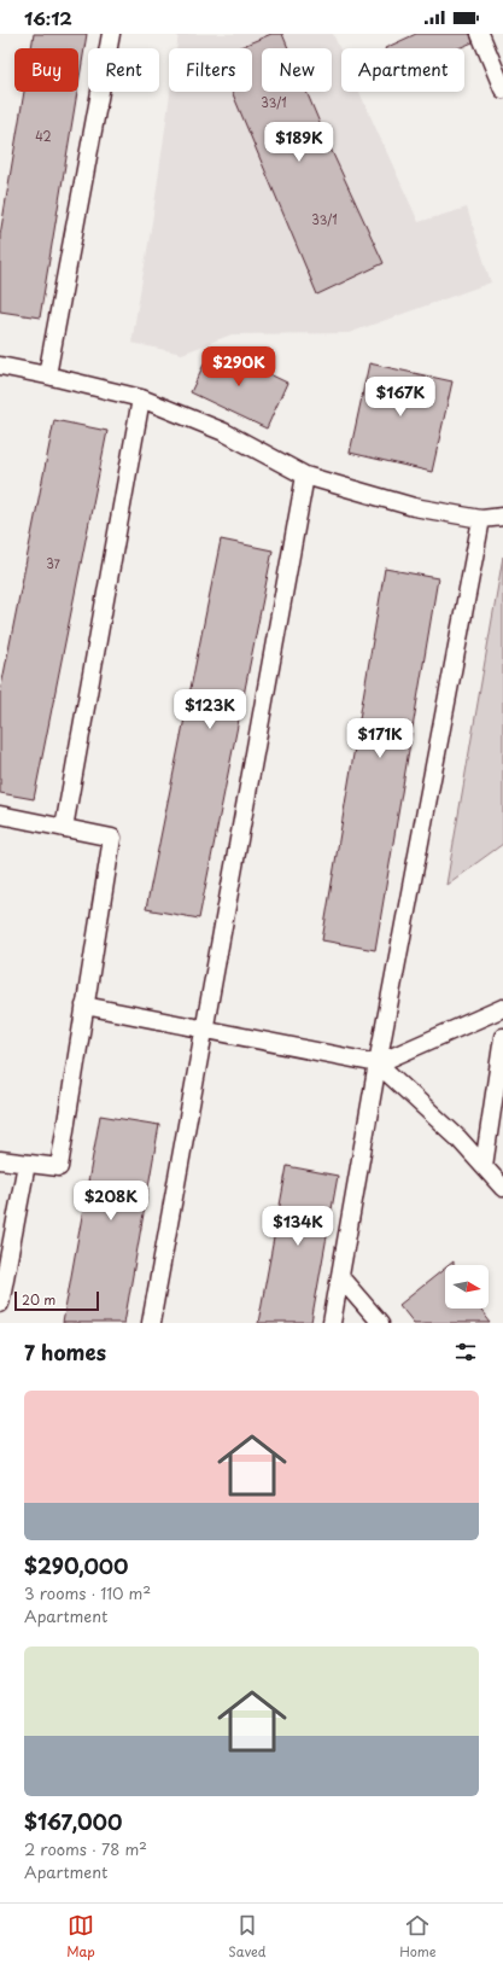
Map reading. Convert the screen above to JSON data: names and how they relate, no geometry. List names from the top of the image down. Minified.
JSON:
{"house_numbers":["33/1","42","33/1","37"],"scale_bar":"20 m","north":"right","page":{"status":"16:12","chip":["Buy","Rent","Filters","New","Apartment"],"price":["$189K","$290K","$167K","$123K","$171K","$208K","$134K"],"scale":"20 m","heading":"7 homes","list":[{"name":"$290,000","note":"3 rooms · 110 m² · Apartment"},{"name":"$167,000","note":"2 rooms · 78 m² · Apartment"}],"tabs":["Map","Saved","Home"]}}
